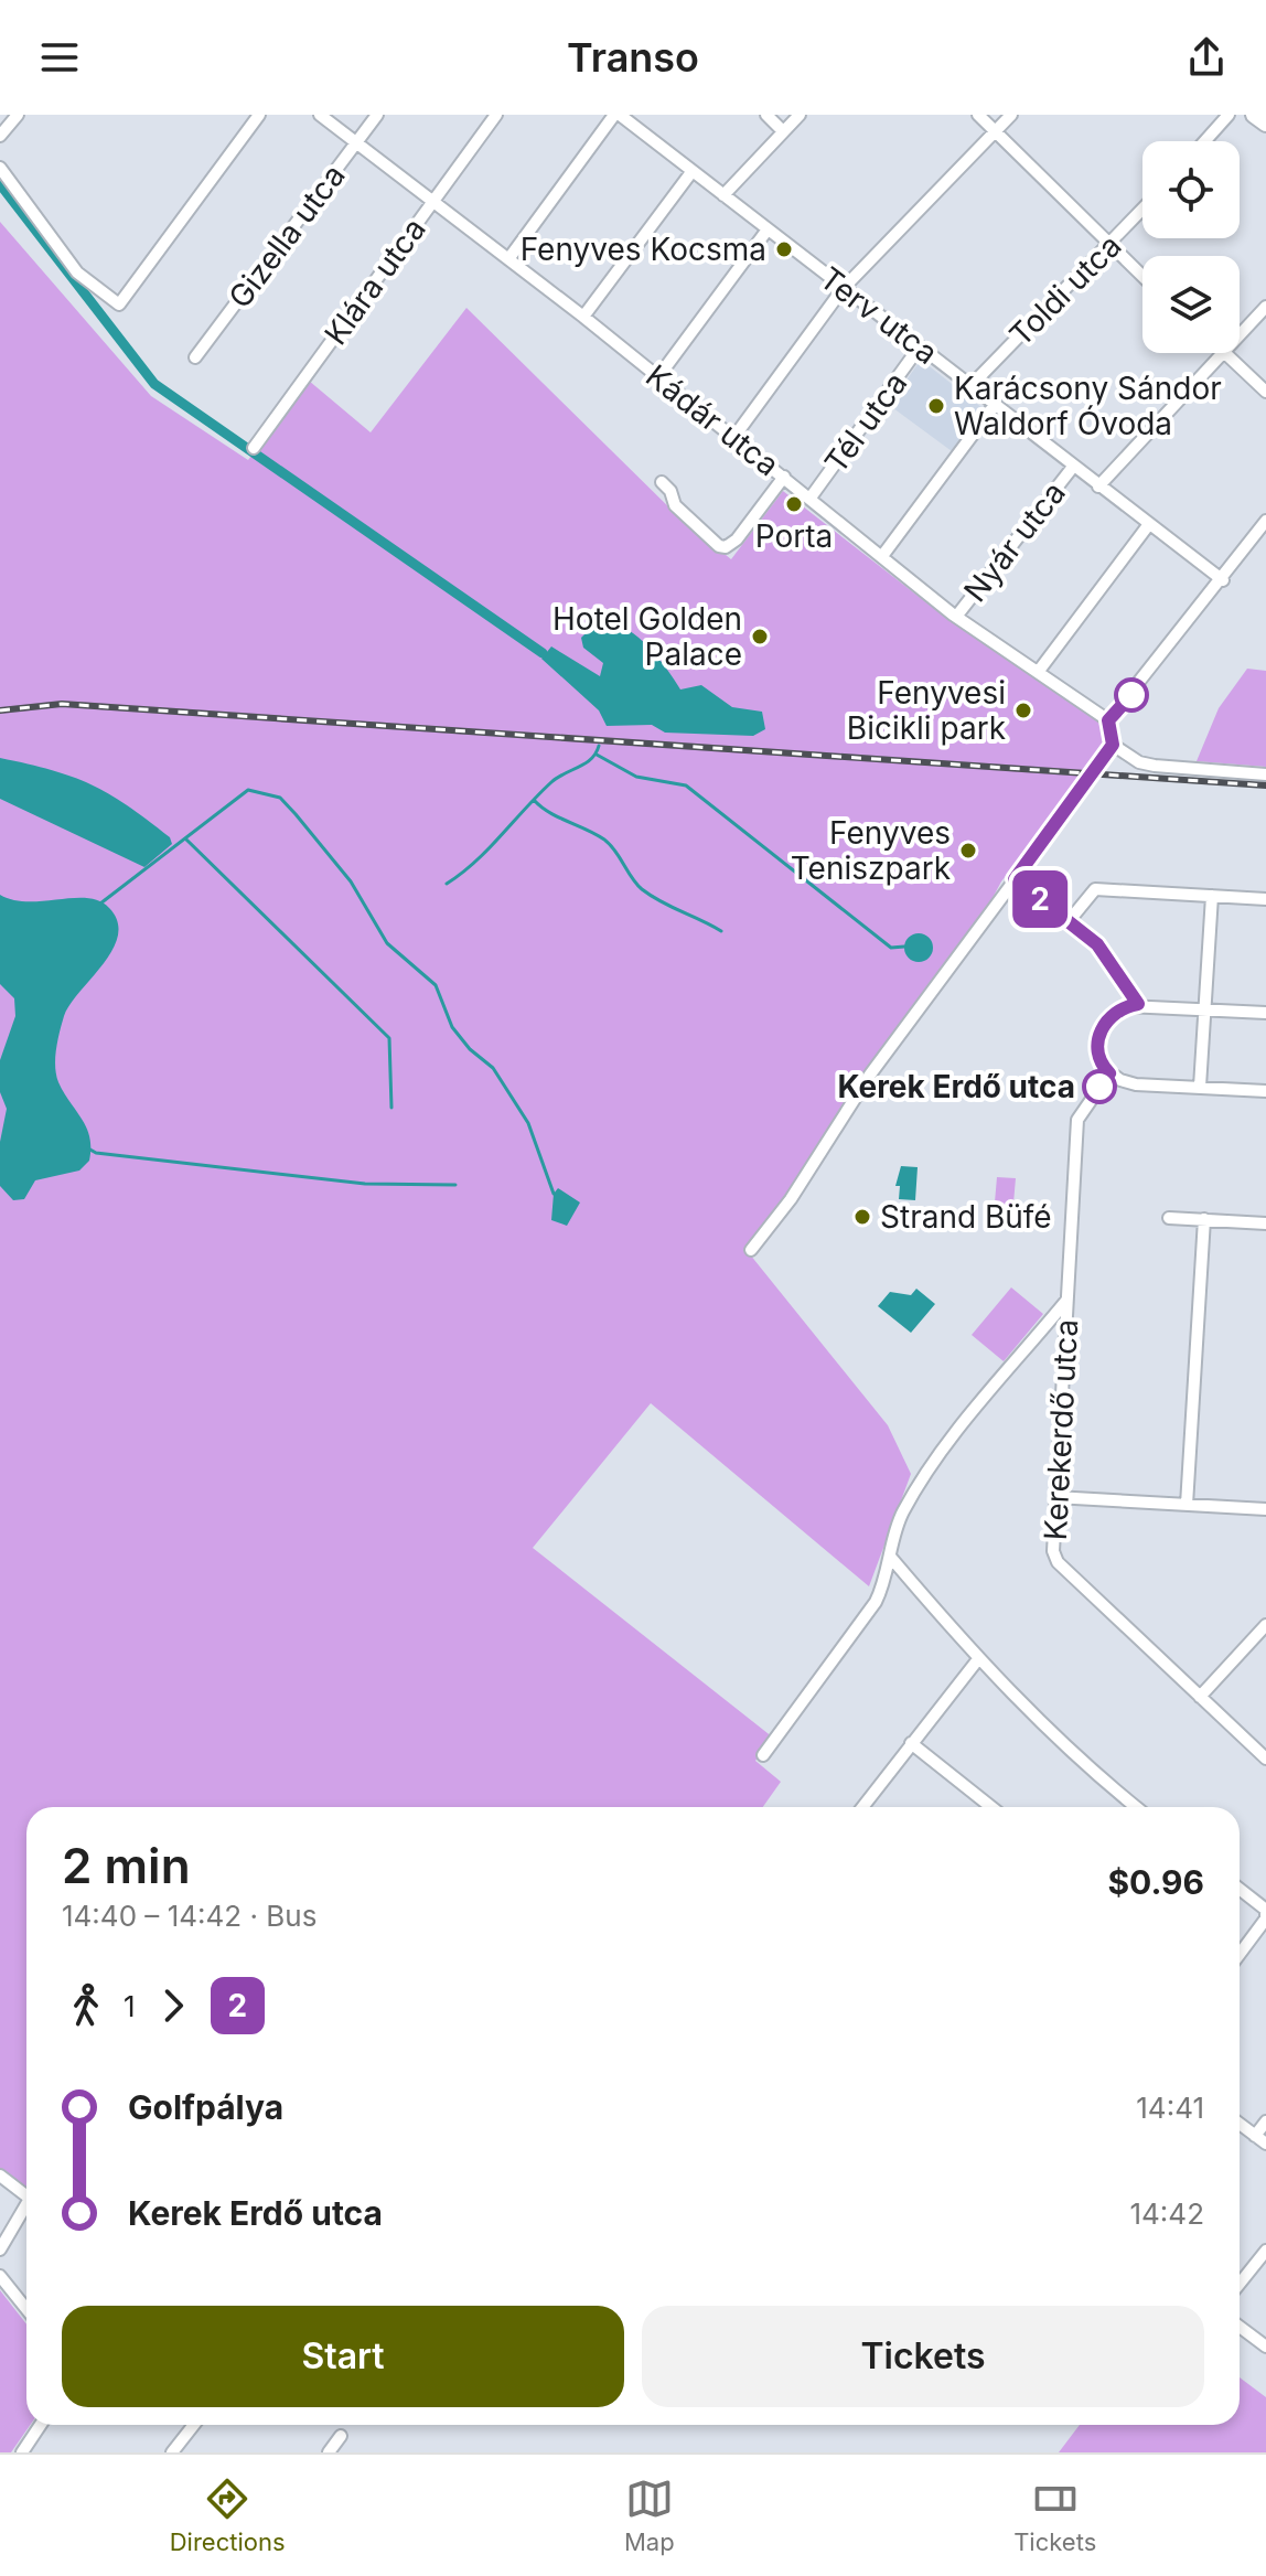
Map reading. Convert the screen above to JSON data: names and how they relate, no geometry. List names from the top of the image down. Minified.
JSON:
{"streets":{"street":["Gizella utca","Klára utca","Toldi utca","Terv utca","Kádár utca","Tél utca","Nyár utca","Kerekerdő utca"]},"crossings":[["Gizella utca","Kádár utca"],["Klára utca","Kádár utca"],["Toldi utca","Terv utca"],["Terv utca","Tél utca"],["Terv utca","Nyár utca"],["Kádár utca","Tél utca"],["Kádár utca","Nyár utca"]],"places":["Fenyves Kocsma","Karácsony Sándor Waldorf Óvoda","Porta","Hotel Golden Palace","Fenyvesi Bicikli park","Fenyves Teniszpark","Kerek Erdő utca","Strand Büfé"],"lines":["bus line 2"],"page":{"header":"Transo","on_map":"2","heading":["2 min","14:40 – 14:42 · Bus","$0.96"],"legs":["1","2"],"list":[{"name":"Golfpálya","value":"14:41"},{"name":"Kerek Erdő utca","value":"14:42"}],"buttons":["Start","Tickets"],"tabs":["Directions","Map","Tickets"]}}
